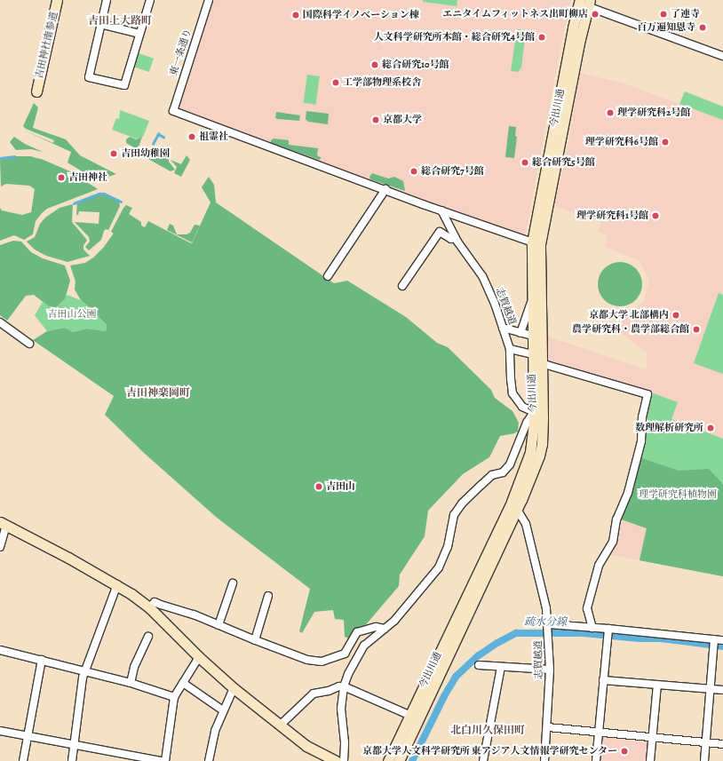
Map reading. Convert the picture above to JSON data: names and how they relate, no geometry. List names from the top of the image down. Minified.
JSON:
{"streets":{"main road":["吉田神社南参道","今出川通"],"street":["東一条通り","志賀越道"]},"crossings":[["今出川通","志賀越道"]],"districts":["吉田上大路町","吉田神楽岡町","北白川久保田町"],"water":["疏水分線"],"parks":["吉田山公園","理学研究科植物園"],"places":["エニタイムフィットネス出町柳店","了連寺","国際科学イノべーション棟","百万遍知恩寺","人文科学研究所本館・総合研究4号館","総合研究10号館","工学部物理系校舎","理学研究科2号館","京都大学","祖霊社","理学研究科6号館","吉田幼稚園","総合研究5号館","総合研究7号館","吉田神社","理学研究科1号館","京都大学 北部構内","農学研究科・農学部総合館","数理解析研究所","吉田山","京都大学人文科学研究所 東アジア人文情報学研究センター"]}
